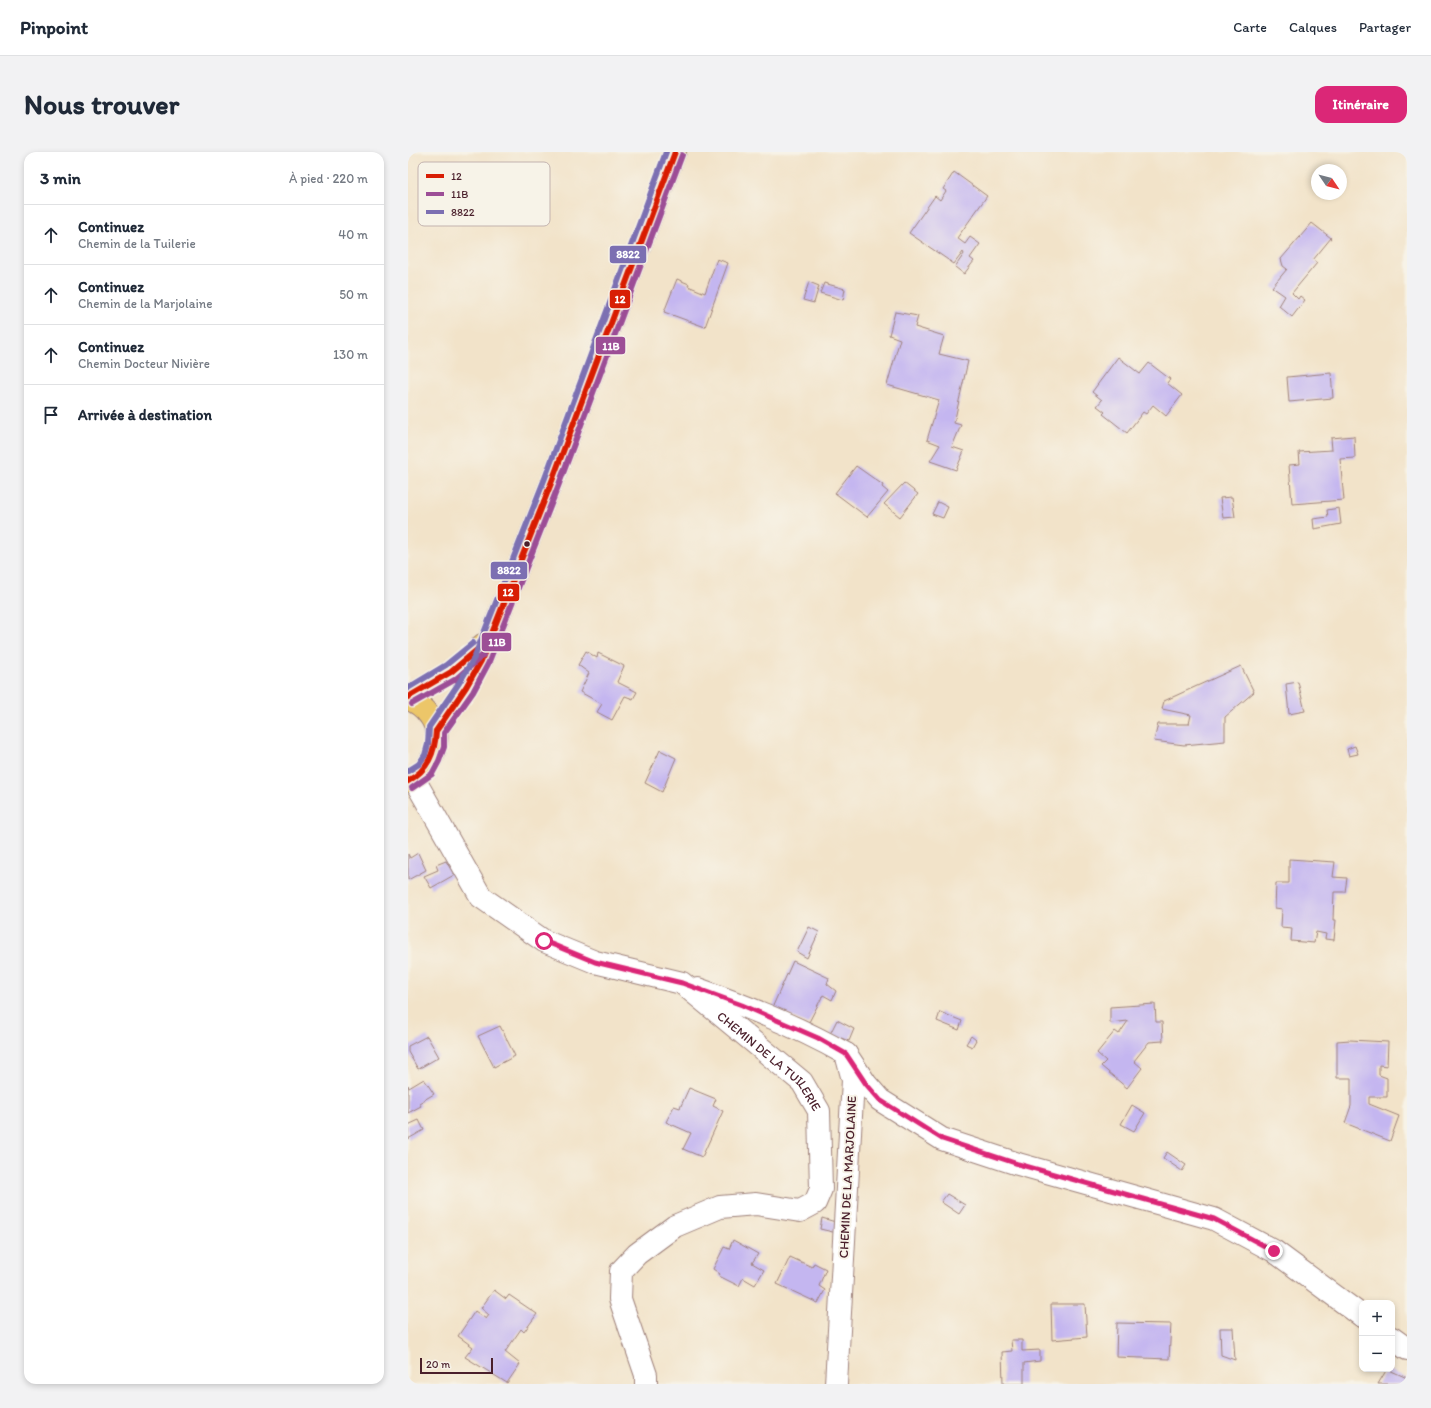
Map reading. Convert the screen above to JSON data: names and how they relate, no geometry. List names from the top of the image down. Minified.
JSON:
{"streets":{"street":["CHEMIN DE LA TUILERIE","CHEMIN DE LA MARJOLAINE"]},"lines":["transit line 12","transit line 8822","transit line 11B"],"legend":["12","11B","8822"],"scale_bar":"20 m","north":"bottom right","page":{"header":"Pinpoint","nav":["Carte","Calques","Partager"],"buttons":"Itinéraire","title":"Nous trouver","heading":["3 min","À pied · 220 m"],"list":[["Continuez","Chemin de la Tuilerie","40 m"],["Continuez","Chemin de la Marjolaine","50 m"],["Continuez","Chemin Docteur Nivière","130 m"],"Arrivée à destination"],"map_buttons":["+","−"],"scale":"20 m"}}
